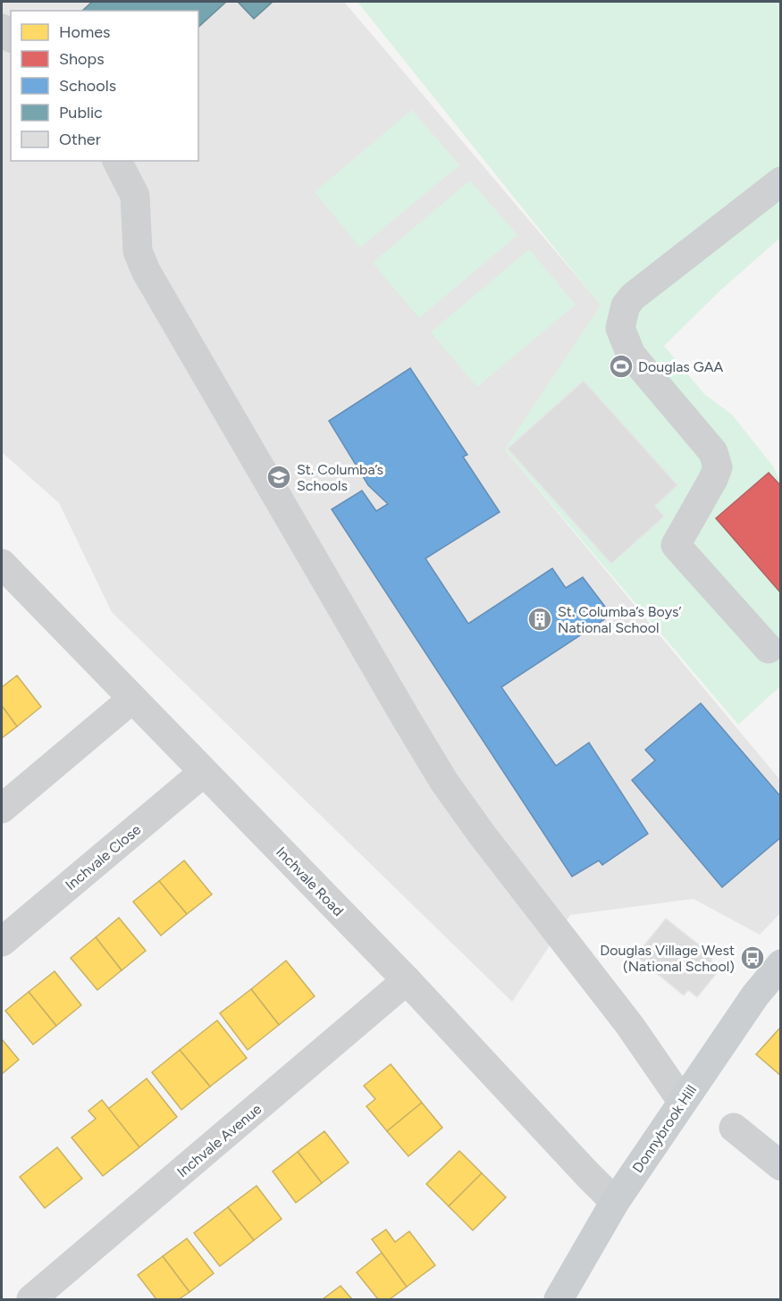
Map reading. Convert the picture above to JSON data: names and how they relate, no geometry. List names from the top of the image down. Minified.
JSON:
{"streets":{"main road":["Donnybrook Hill"],"street":["Inchvale Close","Inchvale Road","Inchvale Avenue"]},"crossings":[["Inchvale Close","Inchvale Road"],["Inchvale Road","Donnybrook Hill"],["Inchvale Road","Inchvale Avenue"]],"places":{"sports":["Douglas GAA"],"school or university":["St. Columba’s Schools"],"building":["St. Columba’s Boys’ National School"],"bus stop":["Douglas Village West (National School)"]},"legend":["Homes","Shops","Schools","Public","Other"]}
